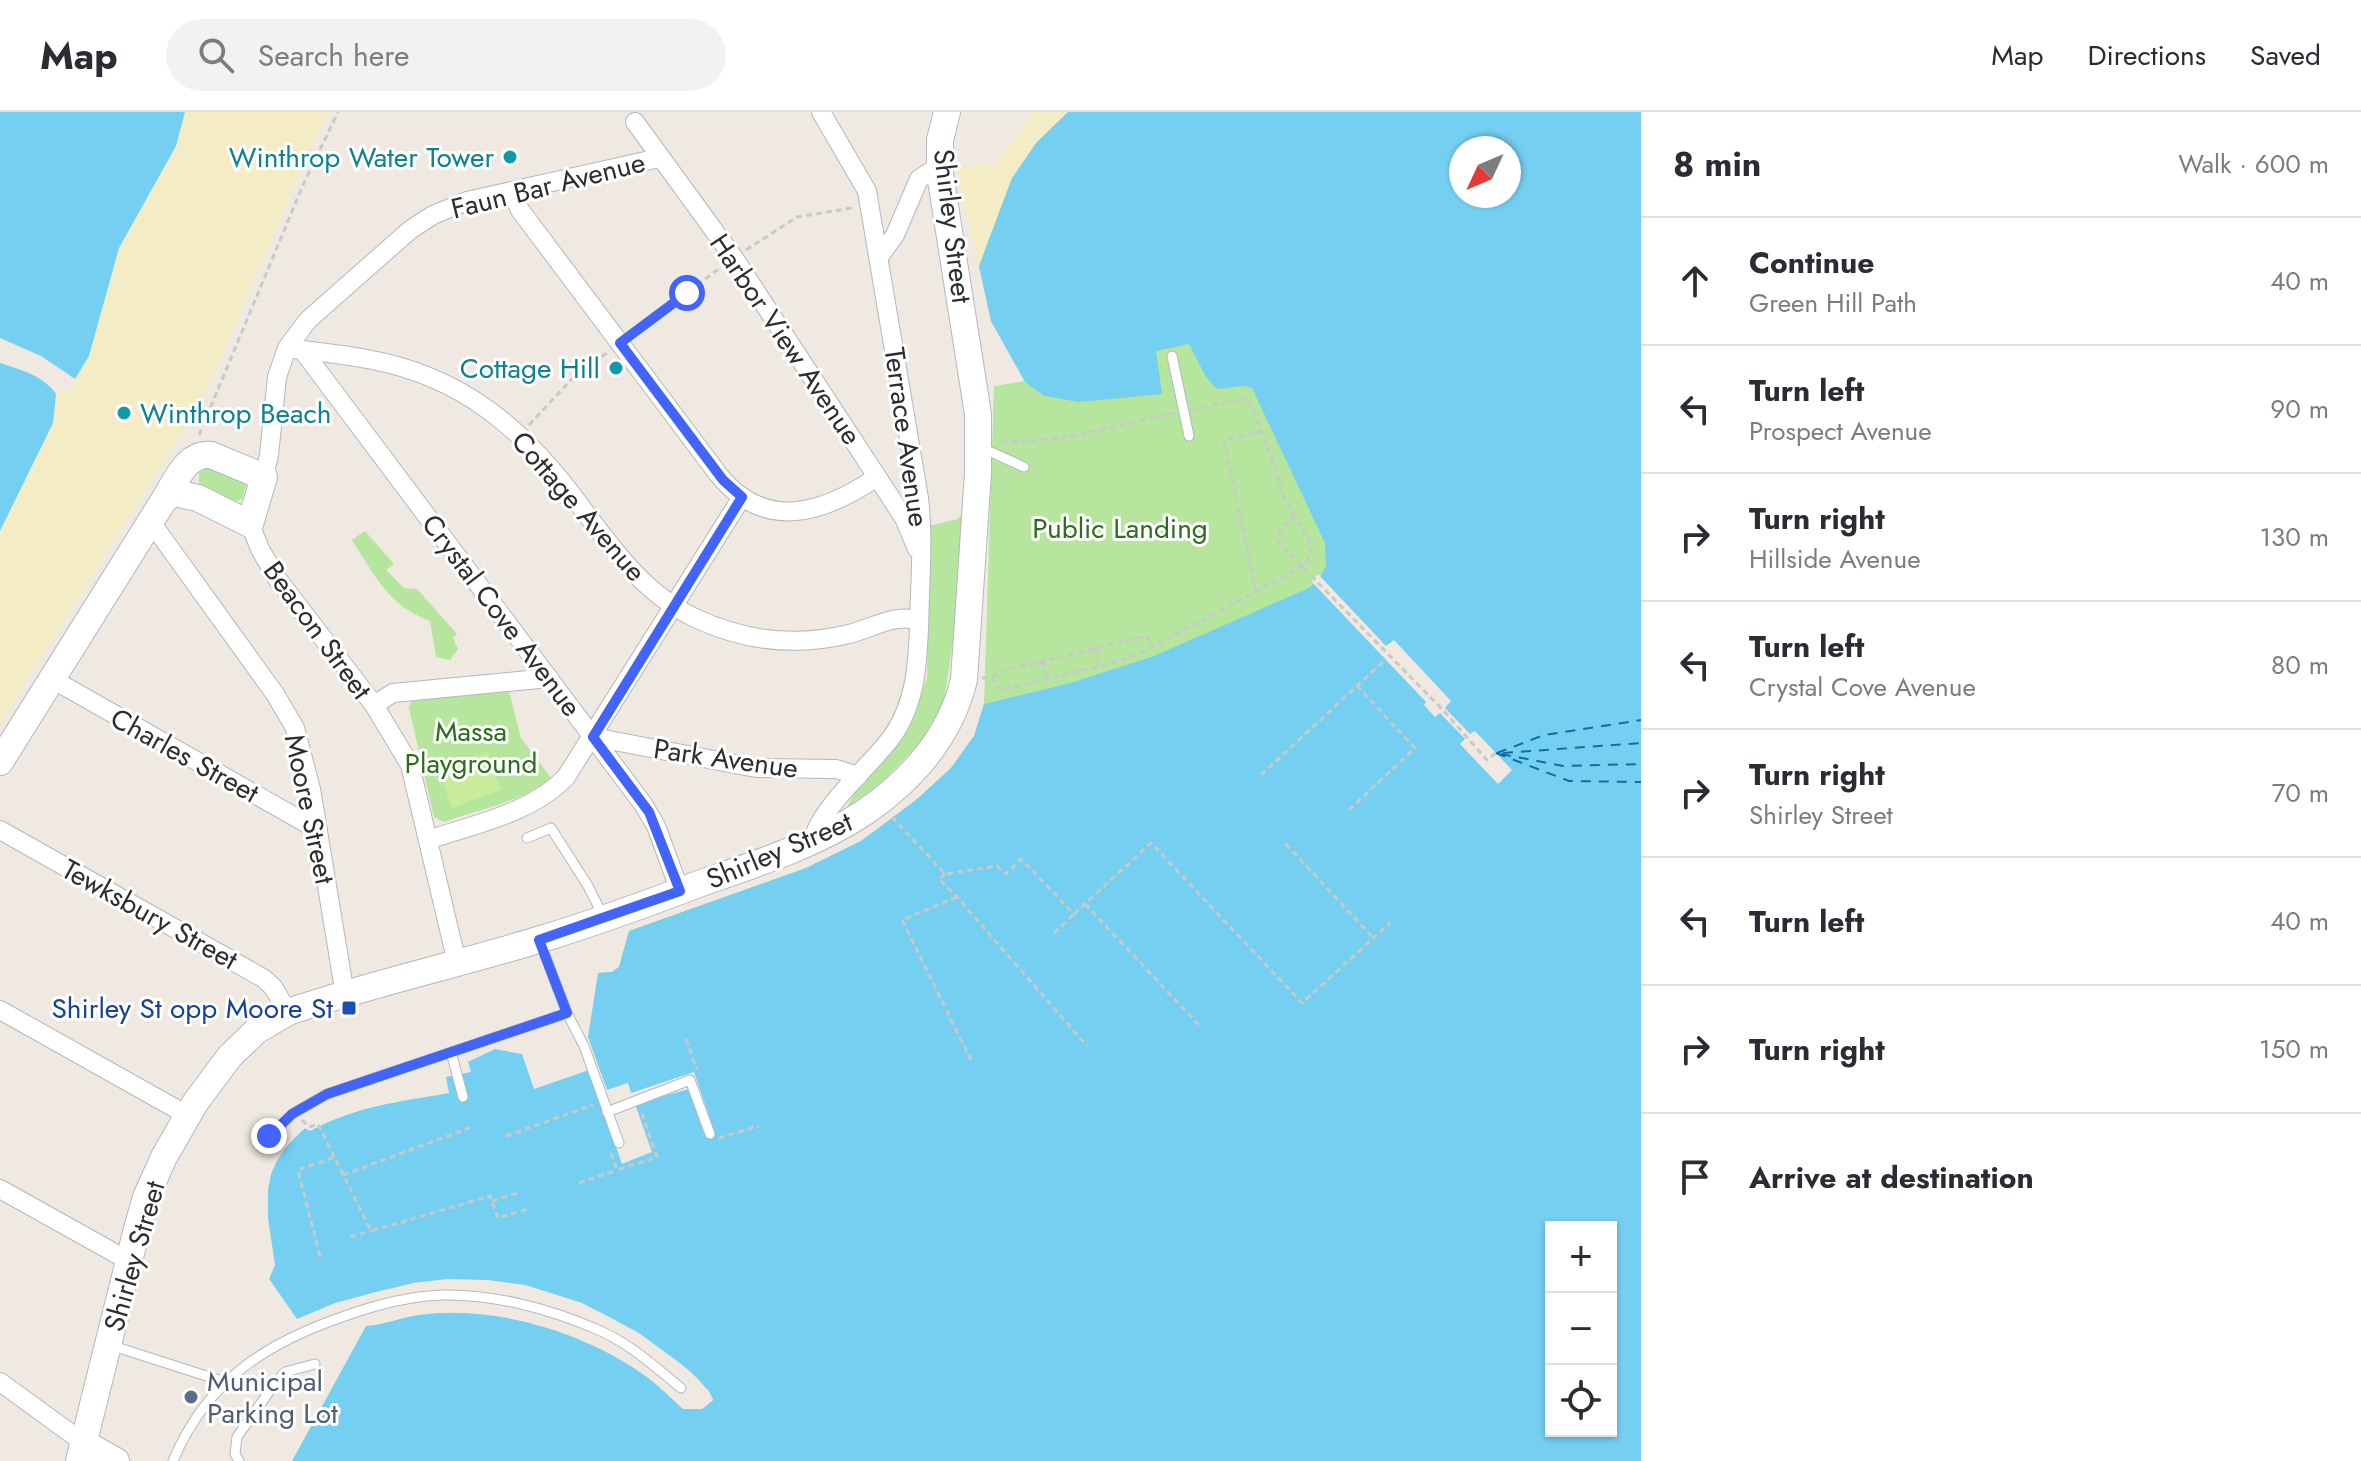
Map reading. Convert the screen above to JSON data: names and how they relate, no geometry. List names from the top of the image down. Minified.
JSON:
{"streets":{"main road":["Faun Bar Avenue","Shirley Street"],"street":["Harbor View Avenue","Terrace Avenue","Cottage Avenue","Crystal Cove Avenue","Beacon Street","Charles Street","Park Avenue","Moore Street","Tewksbury Street"]},"crossings":[["Faun Bar Avenue","Harbor View Avenue"],["Faun Bar Avenue","Cottage Avenue"],["Faun Bar Avenue","Crystal Cove Avenue"],["Faun Bar Avenue","Beacon Street"],["Shirley Street","Terrace Avenue"],["Shirley Street","Crystal Cove Avenue"],["Shirley Street","Beacon Street"],["Shirley Street","Moore Street"],["Shirley Street","Tewksbury Street"],["Harbor View Avenue","Terrace Avenue"],["Terrace Avenue","Cottage Avenue"],["Terrace Avenue","Park Avenue"],["Cottage Avenue","Crystal Cove Avenue"],["Crystal Cove Avenue","Park Avenue"],["Charles Street","Moore Street"]],"parks":["Public Landing","Massa Playground"],"places":{"other":["Winthrop Water Tower","Cottage Hill","Winthrop Beach","Municipal Parking Lot"],"transit":["Shirley St opp Moore St"]},"north":"bottom left","page":{"header":"Map","search":"Search here","nav":["Map","Directions","Saved"],"heading":["8 min","Walk · 600 m"],"list":[["Continue","Green Hill Path","40 m"],["Turn left","Prospect Avenue","90 m"],["Turn right","Hillside Avenue","130 m"],["Turn left","Crystal Cove Avenue","80 m"],["Turn right","Shirley Street","70 m"],["Turn left","40 m"],["Turn right","150 m"],"Arrive at destination"],"map_buttons":["+","−"]}}
